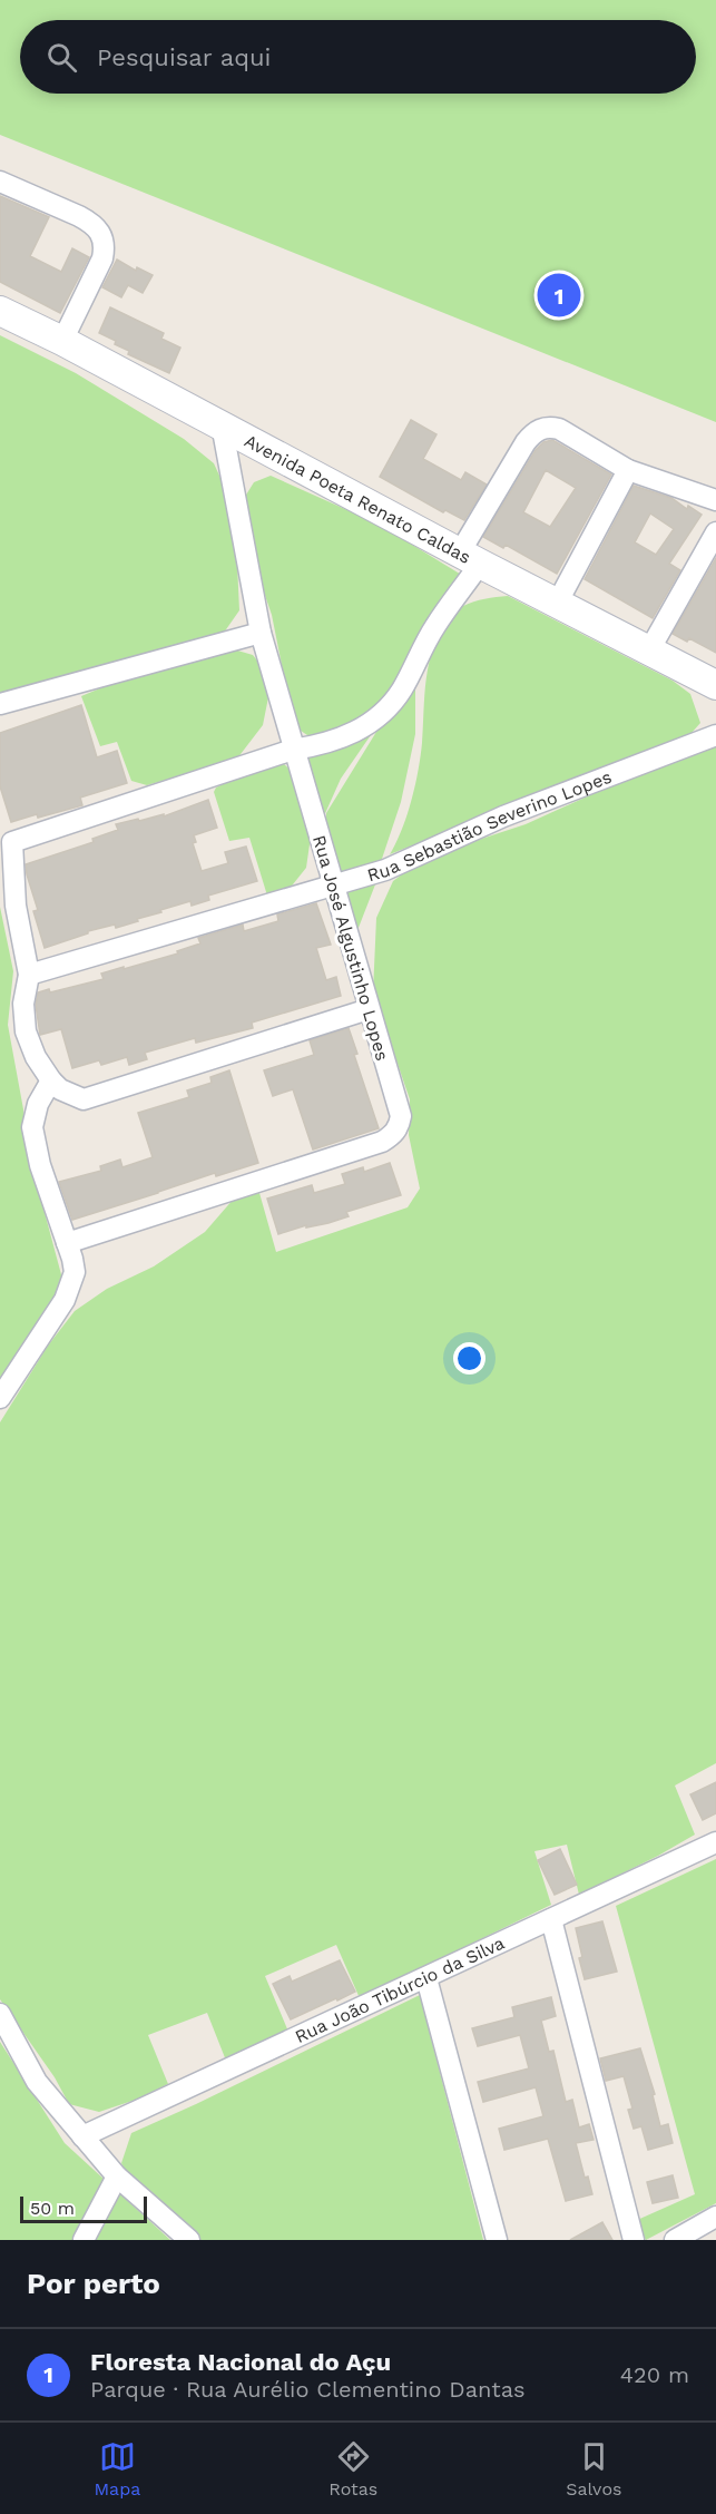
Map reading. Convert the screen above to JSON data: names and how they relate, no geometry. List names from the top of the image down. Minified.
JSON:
{"streets":{"main road":["Avenida Poeta Renato Caldas"],"street":["Rua Sebastião Severino Lopes","Rua José Algustinho Lopes","Rua João Tibúrcio da Silva"]},"crossings":[["Avenida Poeta Renato Caldas","Rua José Algustinho Lopes"],["Rua Sebastião Severino Lopes","Rua José Algustinho Lopes"]],"scale_bar":"50 m","page":{"search":"Pesquisar aqui","pins":"1","scale":"50 m","heading":"Por perto","list":[{"mark":"1","name":"Floresta Nacional do Açu","note":"Parque · Rua Aurélio Clementino Dantas","value":"420 m"}],"nav":["Mapa","Rotas","Salvos"]}}
